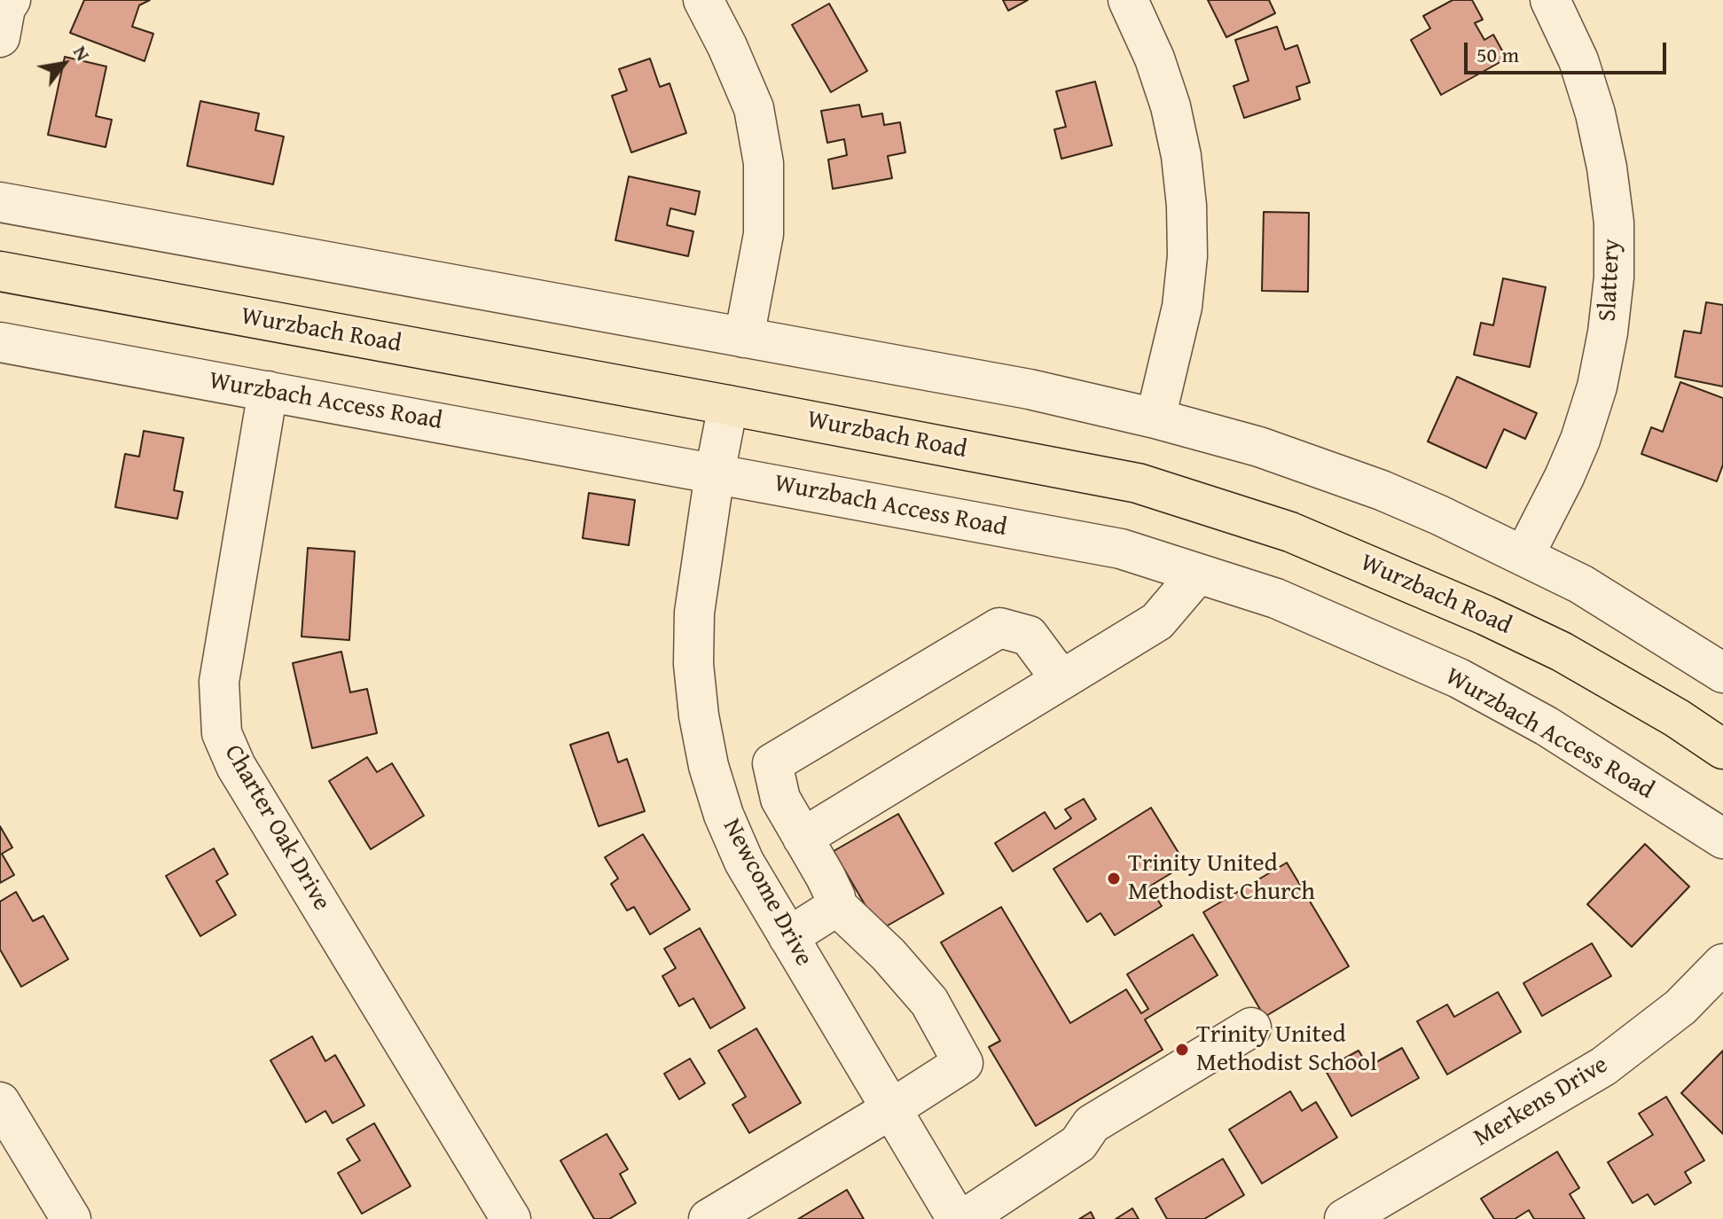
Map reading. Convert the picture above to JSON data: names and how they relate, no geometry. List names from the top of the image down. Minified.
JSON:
{"streets":{"main road":["Wurzbach Road"],"street":["Slattery","Wurzbach Access Road","Charter Oak Drive","Newcome Drive","Merkens Drive"]},"crossings":[["Wurzbach Road","Newcome Drive"],["Wurzbach Access Road","Charter Oak Drive"],["Wurzbach Access Road","Newcome Drive"]],"places":["Trinity United Methodist Church","Trinity United Methodist School"],"scale_bar":"50 m","north":"top right"}
